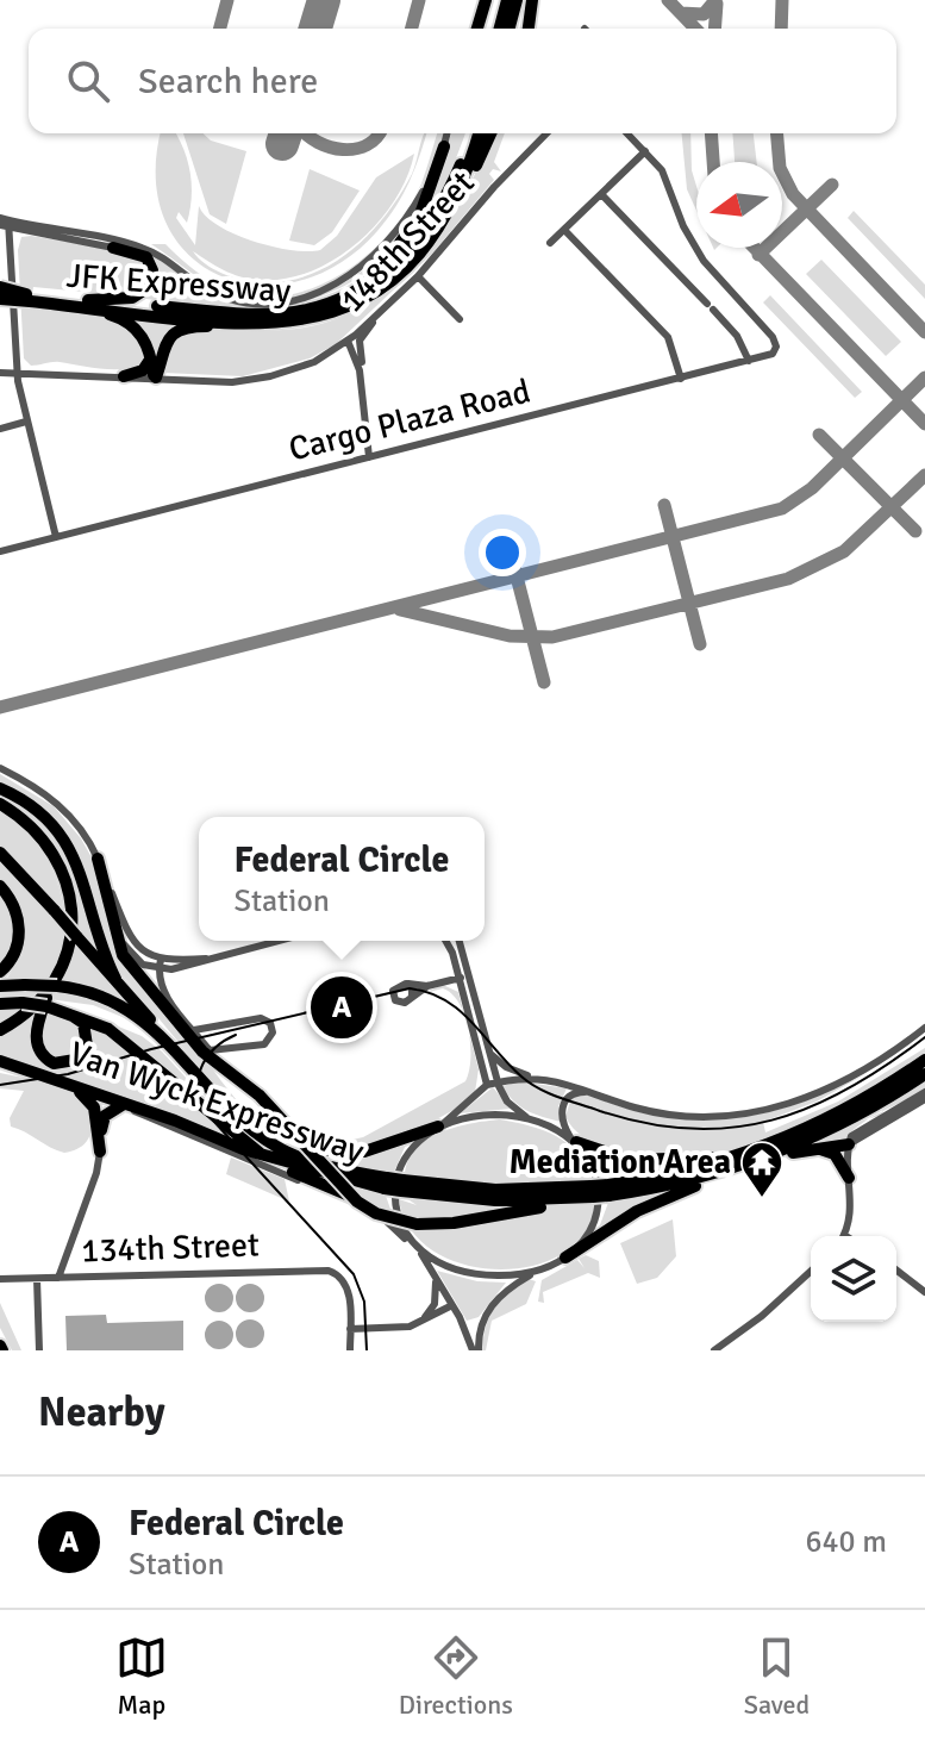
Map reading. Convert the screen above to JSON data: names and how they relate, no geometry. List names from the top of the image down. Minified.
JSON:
{"streets":{"highway":["JFK Expressway","Van Wyck Expressway"],"street":["148th Street","Cargo Plaza Road","134th Street"]},"places":{"temple":["Mediation Area"]},"north":"left","page":{"search":"Search here","popup":["Federal Circle","Station"],"pins":"A","heading":"Nearby","list":[{"mark":"A","name":"Federal Circle","note":"Station","value":"640 m"}],"nav":["Map","Directions","Saved"]}}
